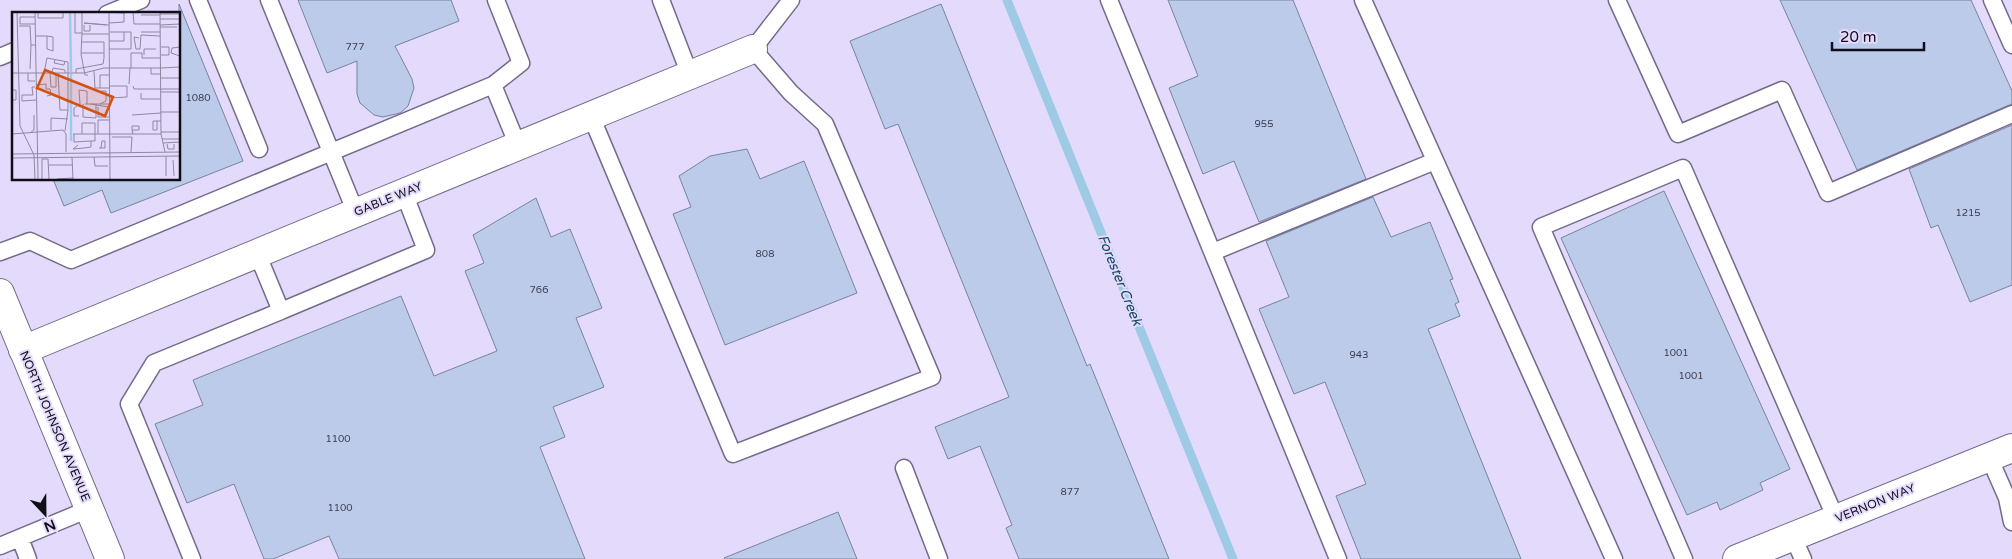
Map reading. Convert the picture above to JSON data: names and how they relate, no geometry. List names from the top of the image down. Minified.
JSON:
{"streets":{"street":["GABLE WAY","NORTH JOHNSON AVENUE","VERNON WAY"]},"crossings":[["GABLE WAY","NORTH JOHNSON AVENUE"]],"water":["Forester Creek"],"house_numbers":["777","1080","955","1215","808","766","1001","943","1001","1100","877","1100"],"scale_bar":"20 m","north":"bottom"}
